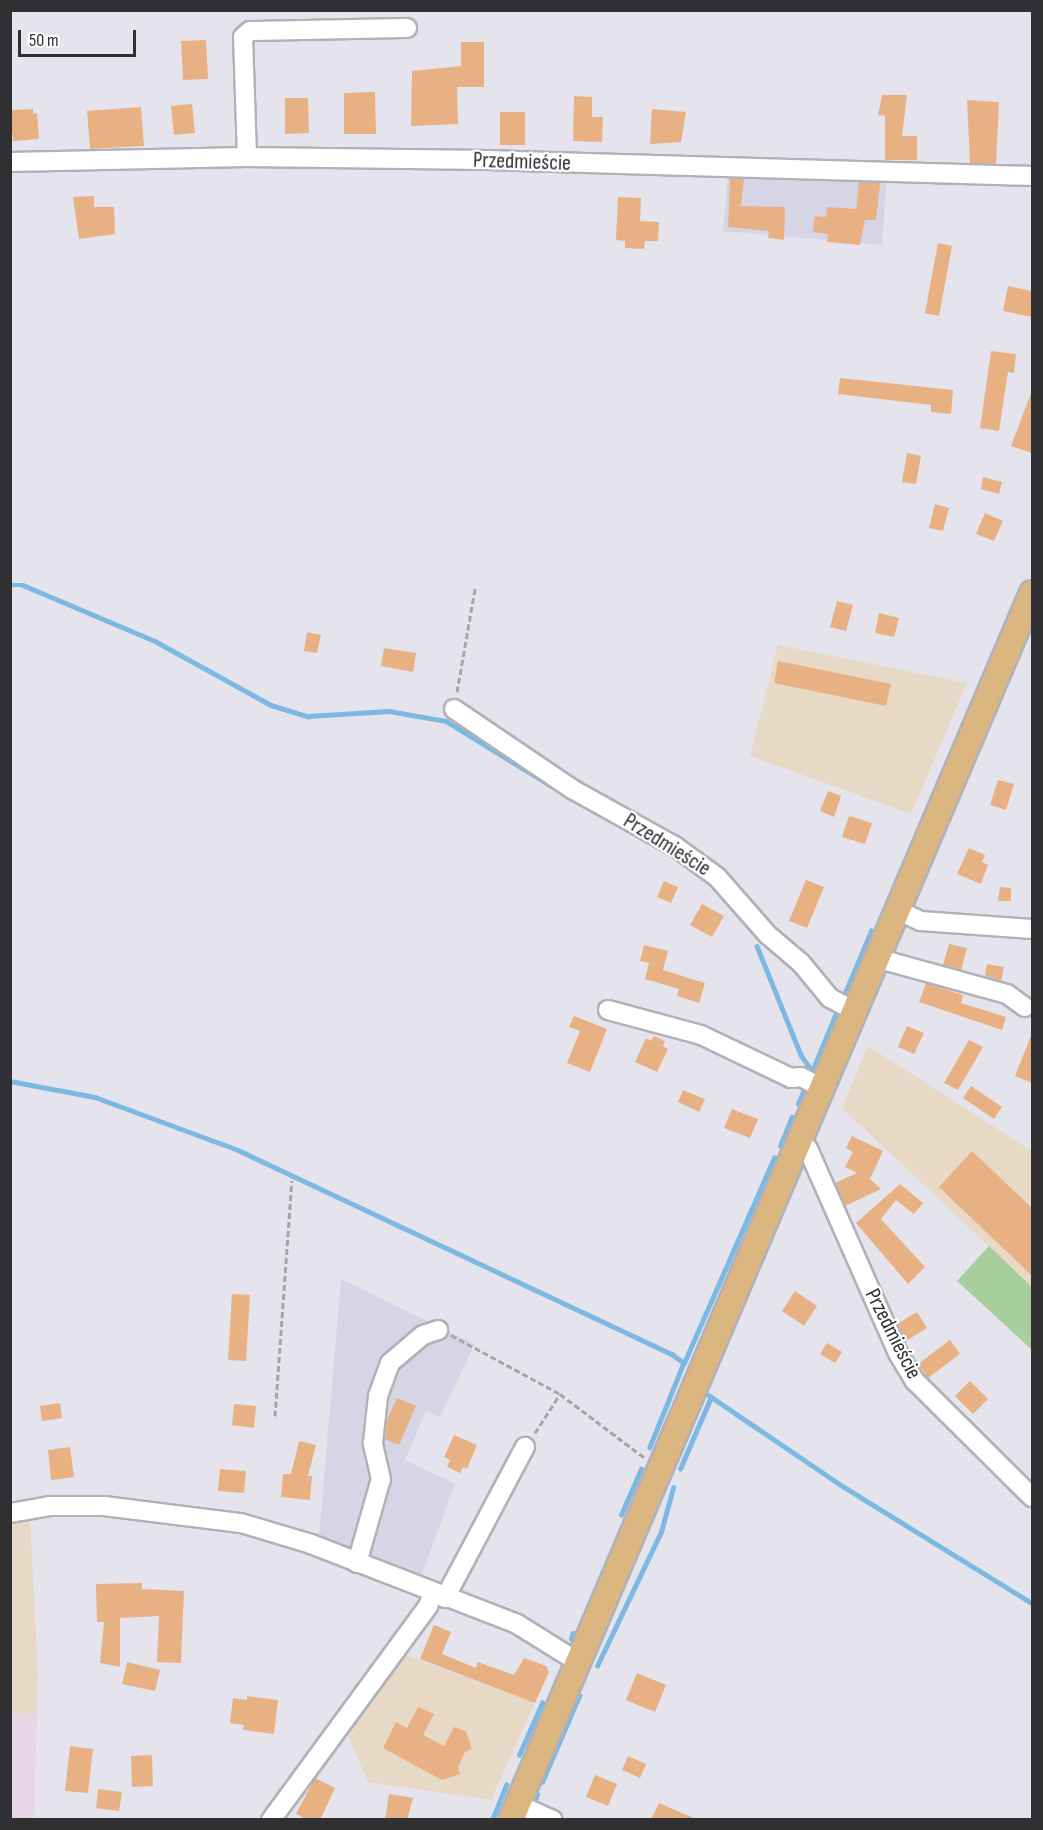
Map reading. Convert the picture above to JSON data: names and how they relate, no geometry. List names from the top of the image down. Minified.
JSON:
{"streets":{"street":["Przedmieście"]},"scale_bar":"50 m"}
